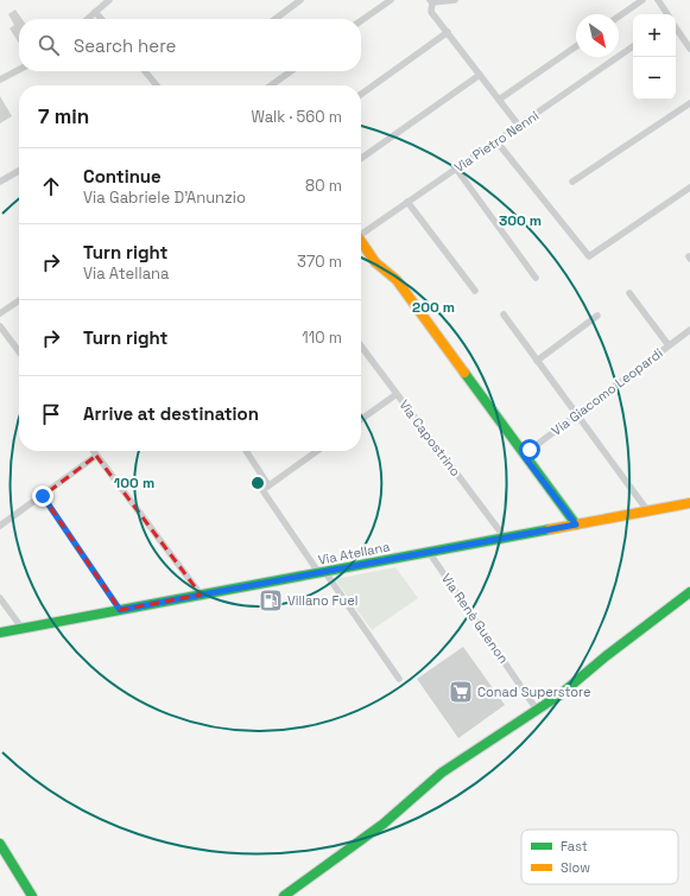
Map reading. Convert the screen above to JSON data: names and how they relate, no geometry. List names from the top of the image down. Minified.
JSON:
{"streets":{"street":["Via Pietro Nenni","Via Giacomo Leopardi","Via Capostrino","Via Atellana","Via Renè Guenon"]},"crossings":[["Via Capostrino","Via Atellana"],["Via Atellana","Via Renè Guenon"]],"places":{"fuel station":["Villano Fuel"],"supermarket":["Conad Superstore"]},"legend":["Fast","Slow"],"north":"bottom right","page":{"map_buttons":["+","−"],"search":"Search here","heading":["7 min","Walk · 560 m"],"list":[["Continue","Via Gabriele D'Anunzio","80 m"],["Turn right","Via Atellana","370 m"],["Turn right","110 m"],"Arrive at destination"]},"rings":["300 m","200 m","100 m"]}
